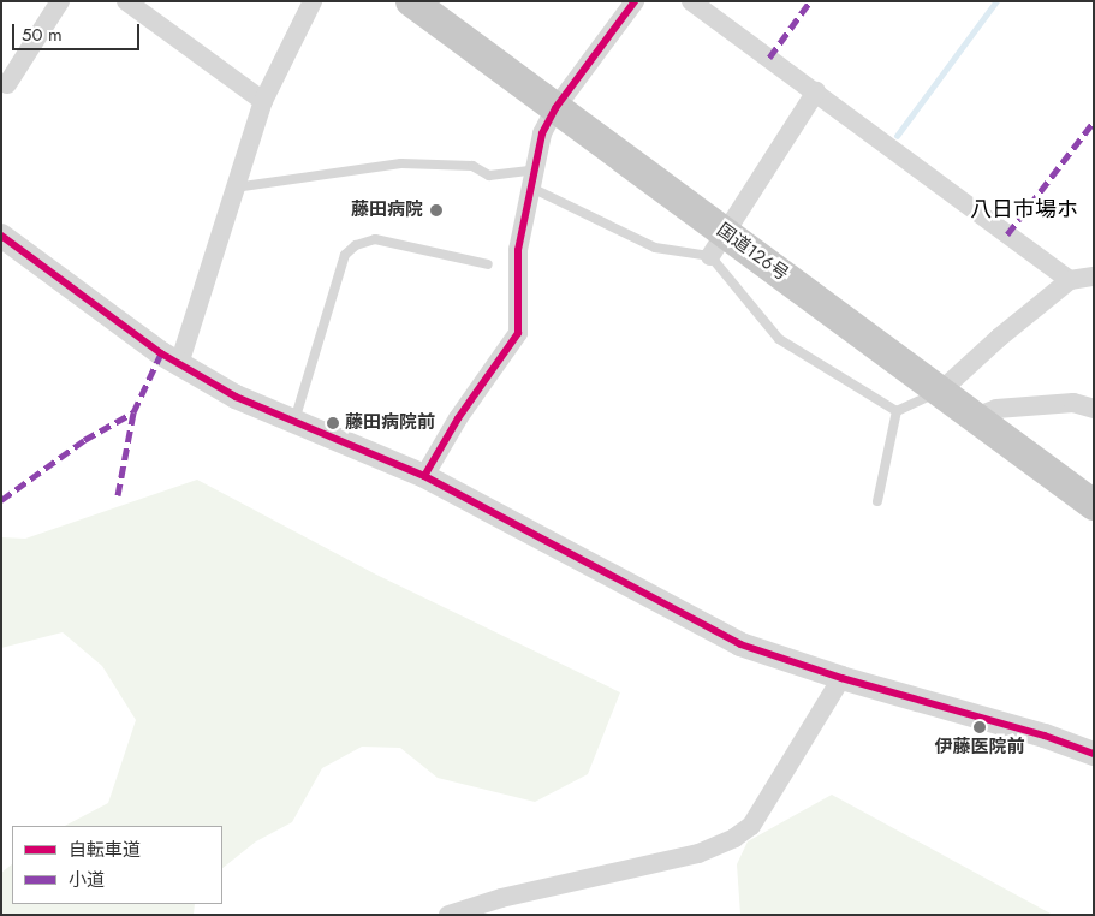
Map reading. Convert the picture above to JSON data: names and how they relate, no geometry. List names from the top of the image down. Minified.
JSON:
{"streets":{"highway":["国道126号"]},"districts":["八日市場ホ"],"places":["藤田病院","藤田病院前","伊藤医院前"],"legend":["自転車道","小道"],"scale_bar":"50 m"}
